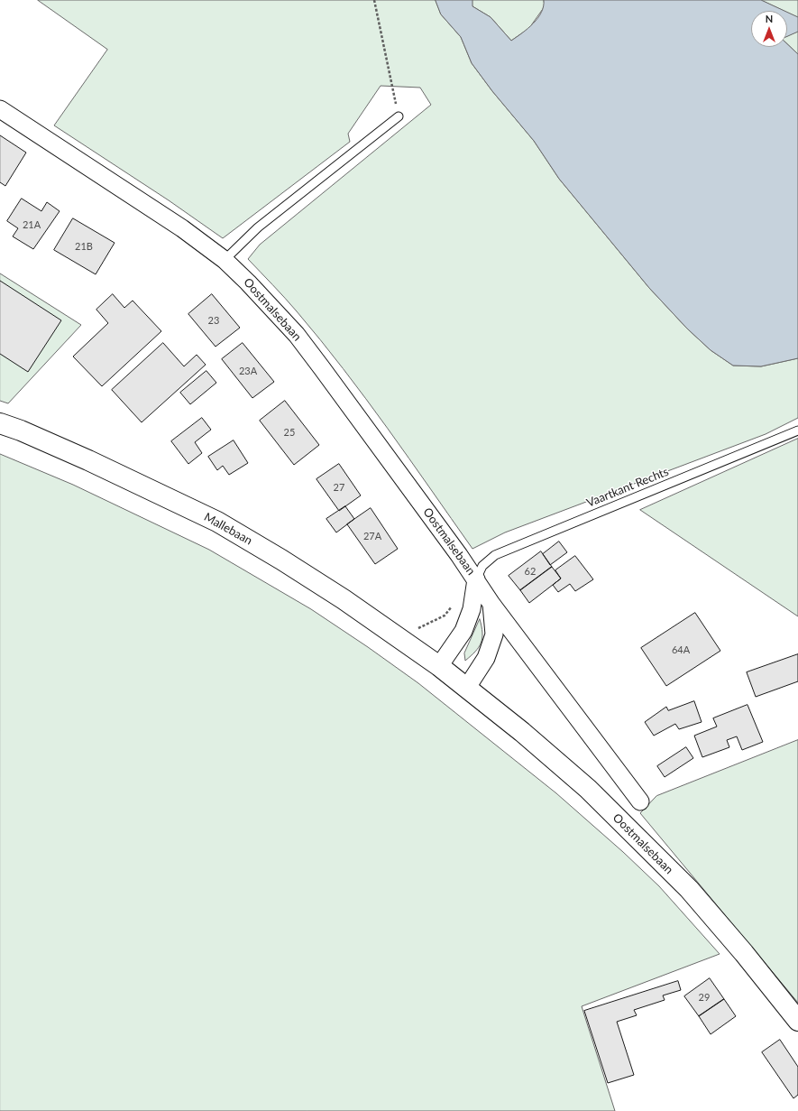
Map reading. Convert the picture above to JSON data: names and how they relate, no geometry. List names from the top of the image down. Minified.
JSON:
{"streets":{"main road":["Oostmalsebaan","Mallebaan"],"lane":["Vaartkant Rechts"]},"crossings":[["Oostmalsebaan","Vaartkant Rechts"],["Oostmalsebaan","Mallebaan"]],"house_numbers":["21A","21B","23","23A","25","27","27A","62","64A","29"],"north":"top"}
